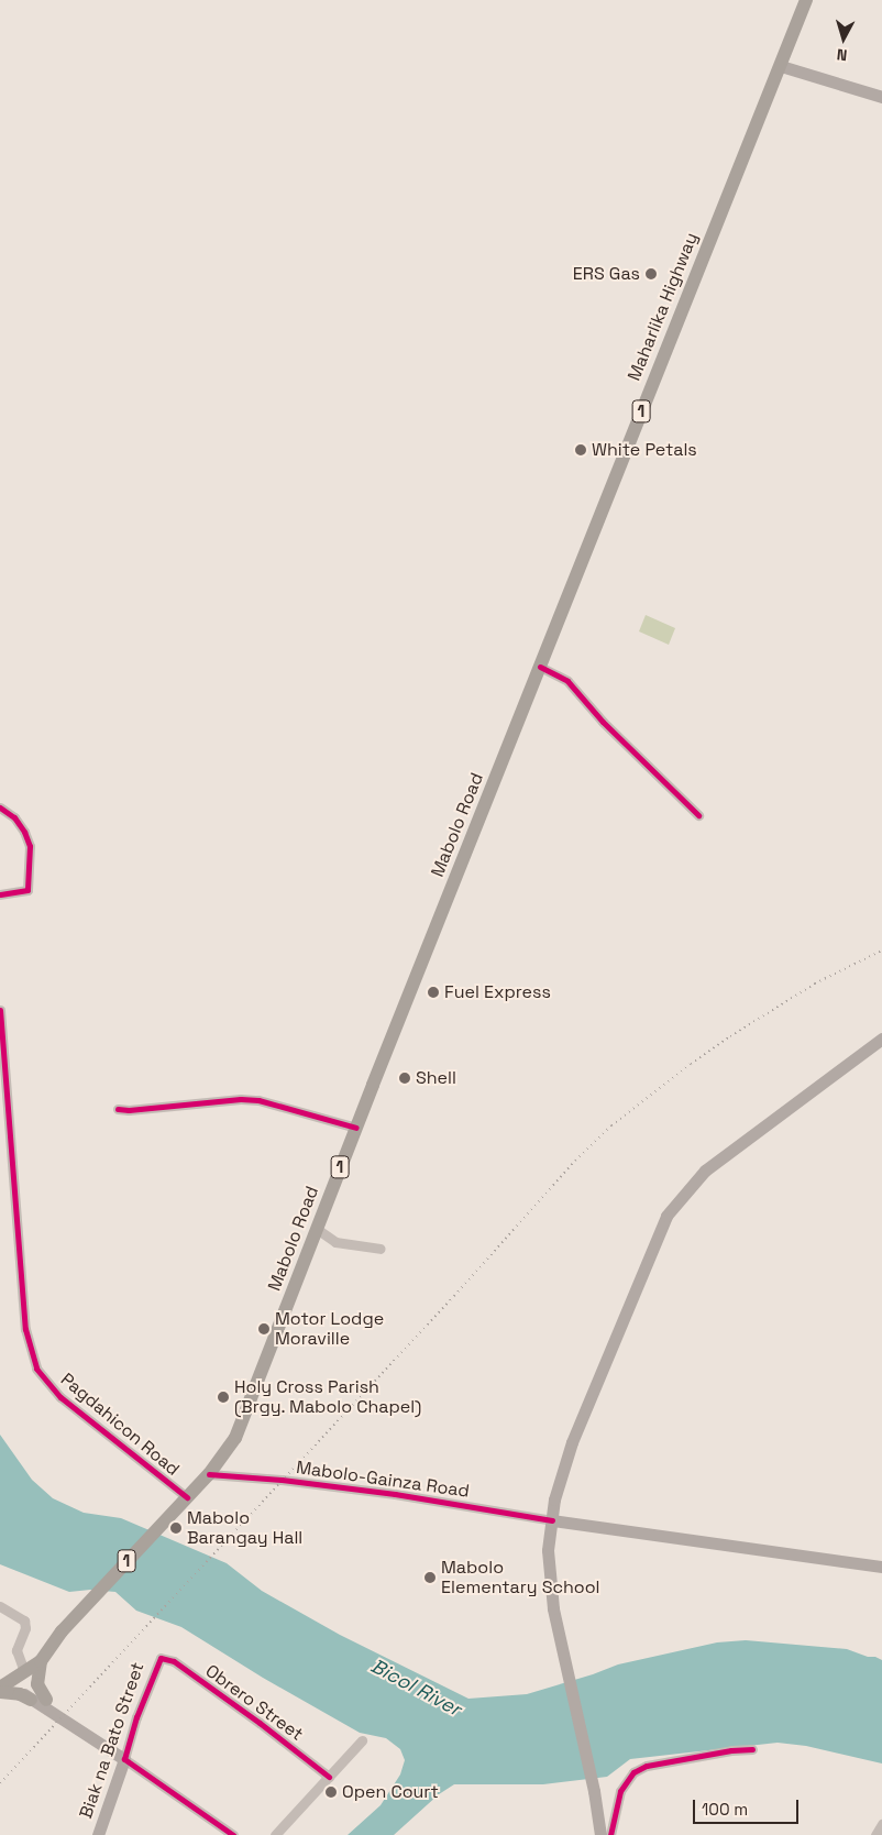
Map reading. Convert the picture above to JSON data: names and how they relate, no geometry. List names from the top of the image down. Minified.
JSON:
{"streets":{"highway":["Maharlika Highway","1","Mabolo Road"],"main road":["Mabolo-Gainza Road","Biak na Bato Street"],"street":["Pagdahicon Road","Obrero Street"]},"crossings":[["Maharlika Highway","Mabolo Road"],["Mabolo Road","Pagdahicon Road"],["Mabolo Road","Mabolo-Gainza Road"],["Obrero Street","Biak na Bato Street"]],"water":["Bicol River"],"places":["ERS Gas","White Petals","Fuel Express","Shell","Motor Lodge Moraville","Holy Cross Parish (Brgy. Mabolo Chapel)","Mabolo Barangay Hall","Mabolo Elementary School","Open Court"],"scale_bar":"100 m","north":"bottom"}
